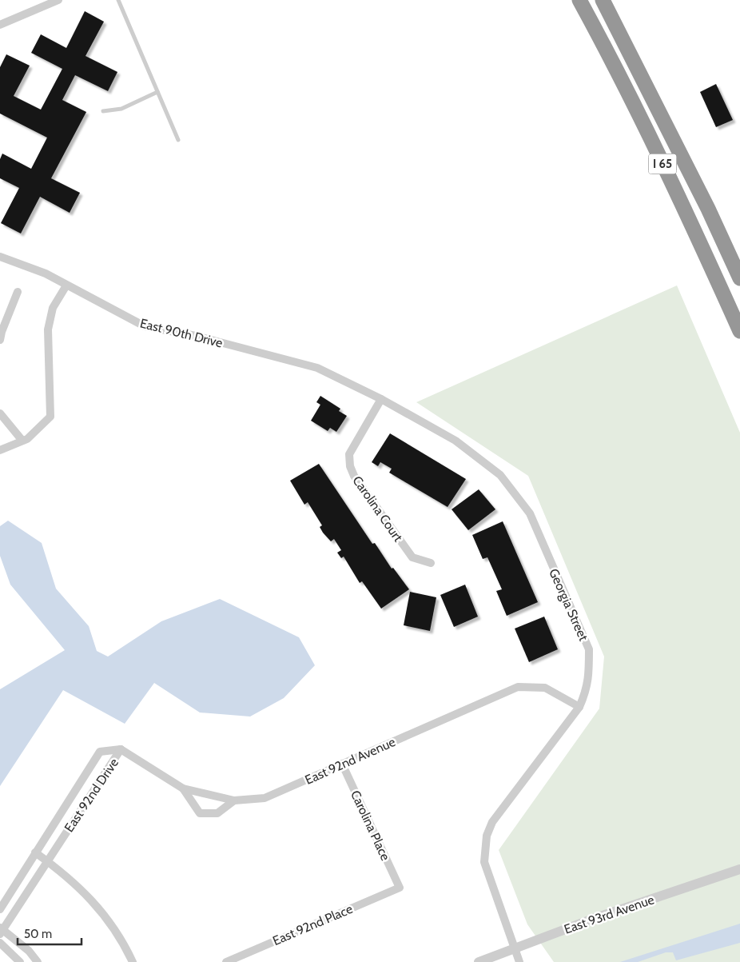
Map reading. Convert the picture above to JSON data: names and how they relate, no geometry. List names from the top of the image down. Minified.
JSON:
{"streets":{"highway":["I 65"],"street":["East 90th Drive","Carolina Court","Georgia Street","East 92nd Avenue","East 92nd Drive","Carolina Place","East 93rd Avenue","East 92nd Place"]},"crossings":[["East 90th Drive","Georgia Street"],["Carolina Court","Georgia Street"],["Georgia Street","East 92nd Avenue"],["Georgia Street","East 93rd Avenue"],["East 92nd Avenue","East 92nd Drive"],["East 92nd Avenue","Carolina Place"],["Carolina Place","East 92nd Place"]],"scale_bar":"50 m"}
